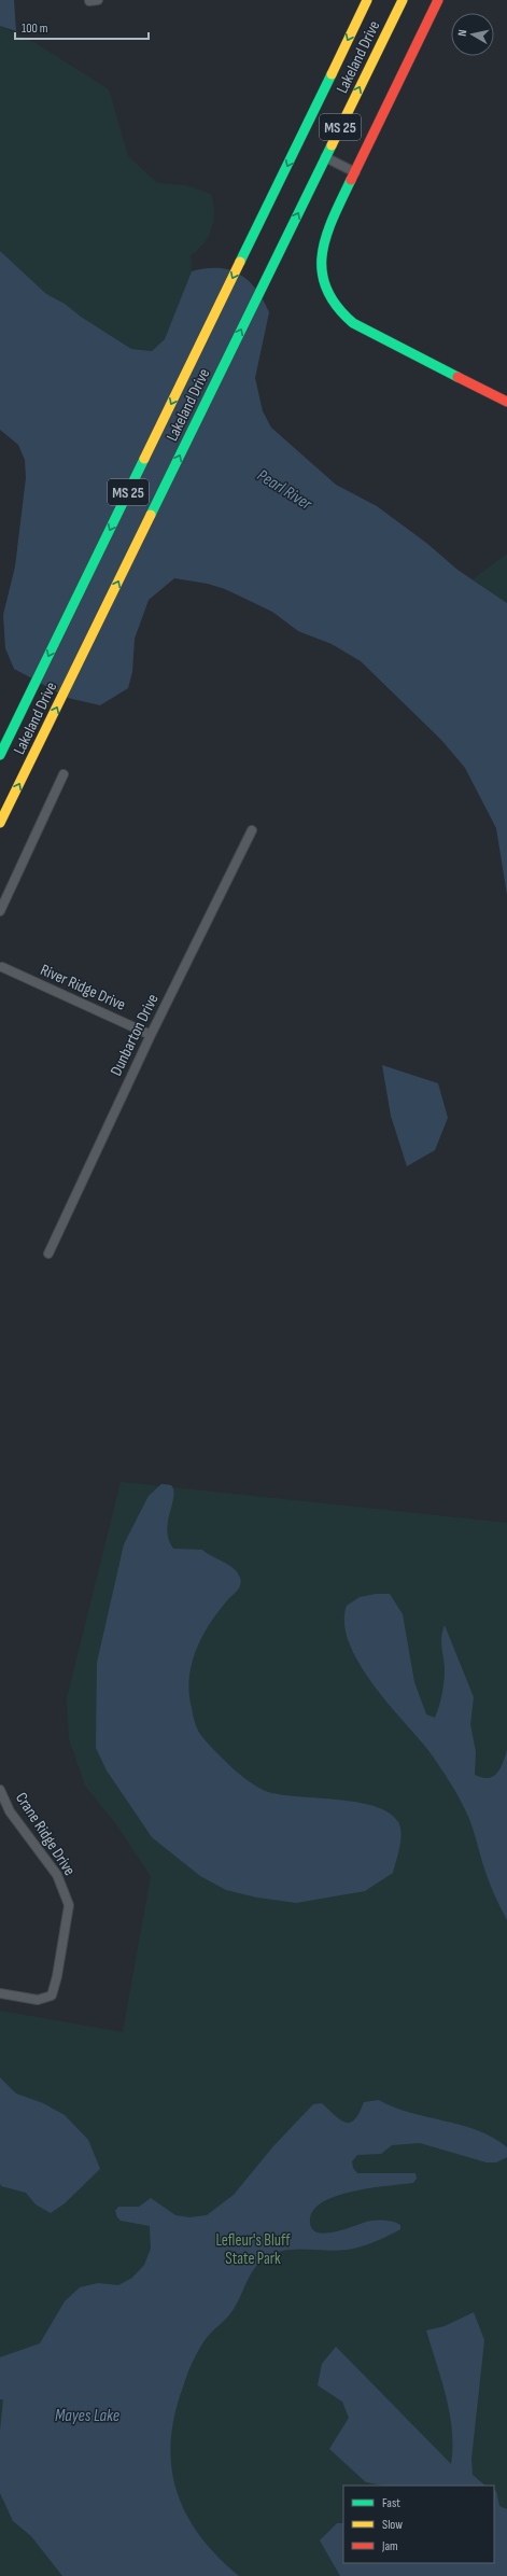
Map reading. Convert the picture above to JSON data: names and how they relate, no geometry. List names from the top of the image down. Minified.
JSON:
{"streets":{"main road":["Lakeland Drive","MS 25"],"street":["River Ridge Drive","Dunbarton Drive","Crane Ridge Drive"]},"crossings":[["River Ridge Drive","Dunbarton Drive"]],"water":["Pearl River","Mayes Lake"],"parks":["Lefleur's Bluff State Park"],"legend":["Fast","Slow","Jam"],"scale_bar":"100 m","north":"left"}
